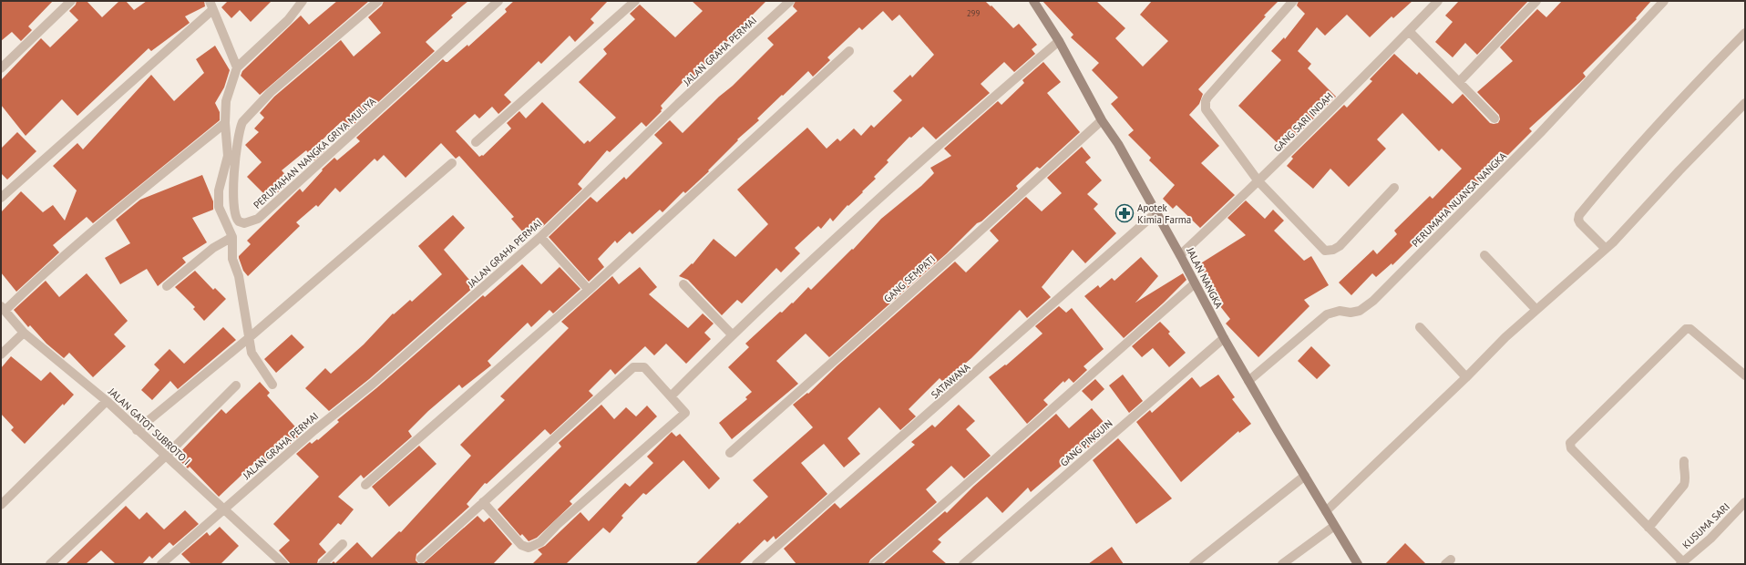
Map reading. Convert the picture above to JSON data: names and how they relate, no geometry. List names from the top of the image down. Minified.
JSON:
{"streets":{"main road":["JALAN NANGKA"],"street":["JALAN GRAHA PERMAI","GANG SARI INDAH","PERUMAHAN NANGKA GRIYA MULIYA","PERUMAHA NUANSA NANGKA","GANG SEMPATI","SATAWANA","JALAN GATOT SUBROTO I","GANG PINGUIN","KUSUMA SARI"]},"crossings":[["JALAN GRAHA PERMAI","JALAN GATOT SUBROTO I"],["GANG SARI INDAH","JALAN NANGKA"],["PERUMAHA NUANSA NANGKA","JALAN NANGKA"],["JALAN NANGKA","GANG SEMPATI"],["JALAN NANGKA","SATAWANA"],["JALAN NANGKA","GANG PINGUIN"]],"places":{"pharmacy":["Apotek Kimia Farma"]},"house_numbers":["299"]}
